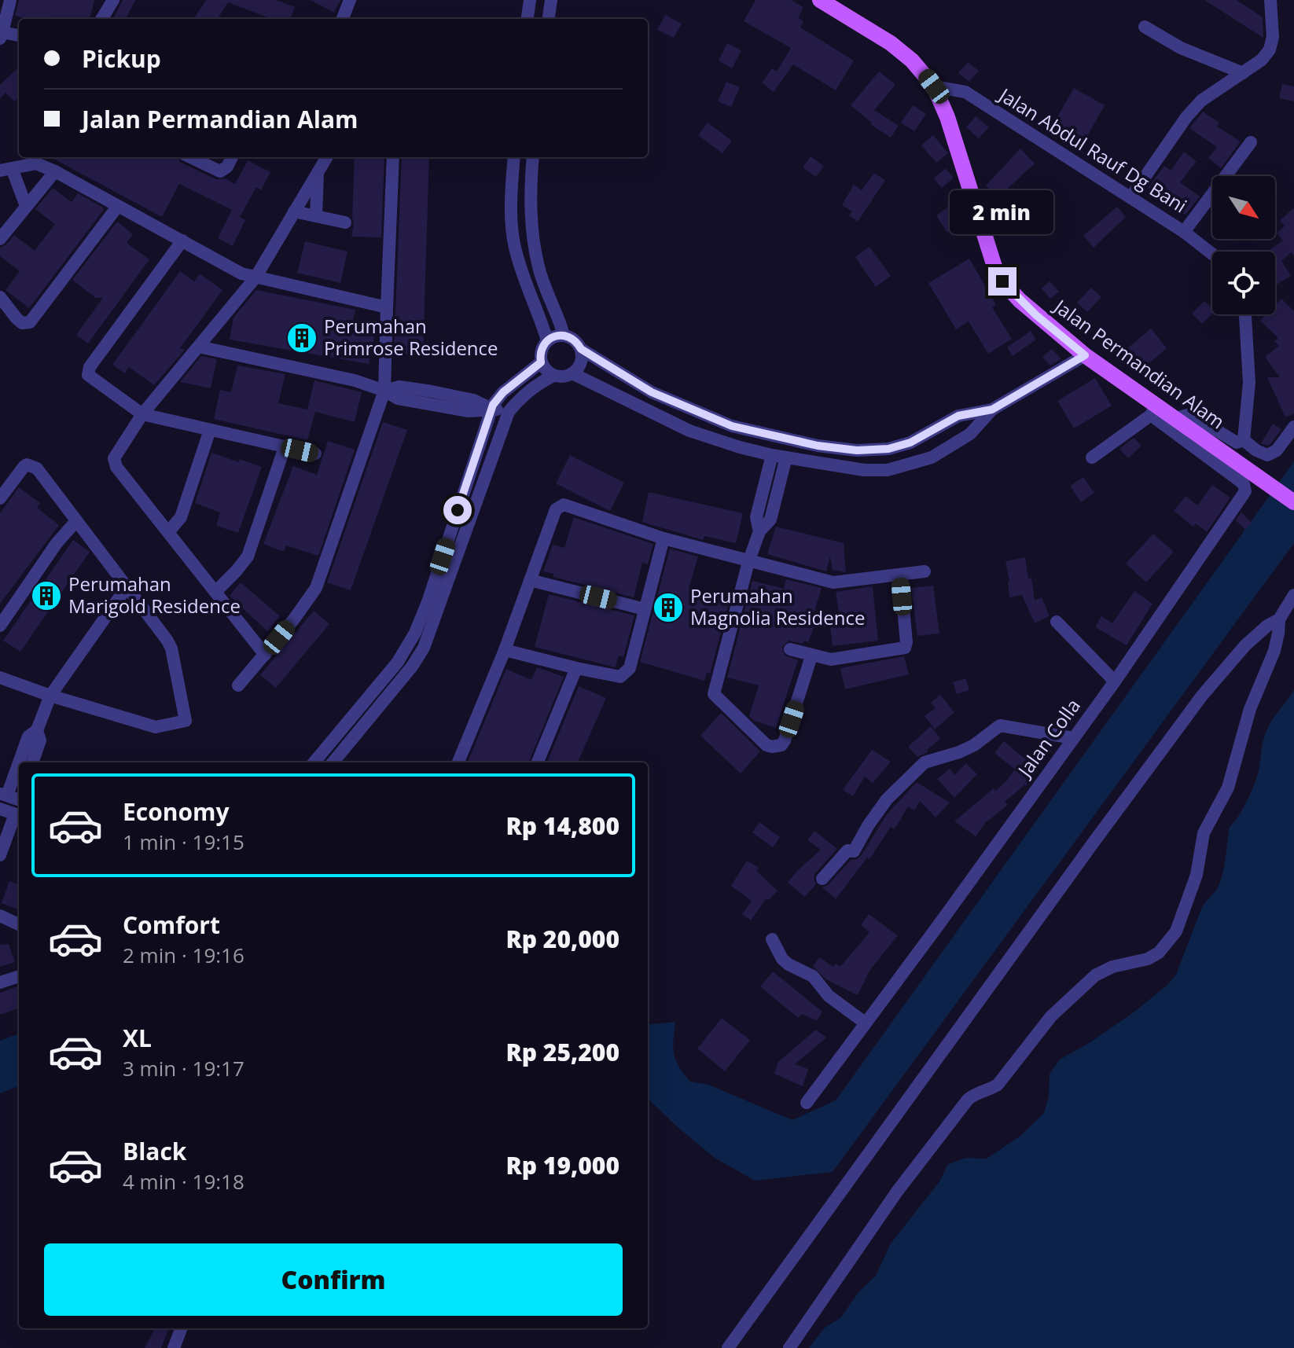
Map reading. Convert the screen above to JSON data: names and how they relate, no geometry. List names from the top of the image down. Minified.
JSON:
{"streets":{"main road":["Jalan Permandian Alam"],"street":["Jalan Abdul Rauf Dg Bani","Jalan Colla"]},"crossings":[["Jalan Abdul Rauf Dg Bani","Jalan Permandian Alam"],["Jalan Permandian Alam","Jalan Colla"]],"places":{"building":["Perumahan Primrose Residence","Perumahan Marigold Residence","Perumahan Magnolia Residence"]},"north":"bottom right","page":{"banner":["Pickup","Jalan Permandian Alam"],"bubble":"2 min","list":[{"name":"Economy","note":"1 min · 19:15","value":"Rp 14,800"},{"name":"Comfort","note":"2 min · 19:16","value":"Rp 20,000"},{"name":"XL","note":"3 min · 19:17","value":"Rp 25,200"},{"name":"Black","note":"4 min · 19:18","value":"Rp 19,000"}],"buttons":"Confirm"}}
